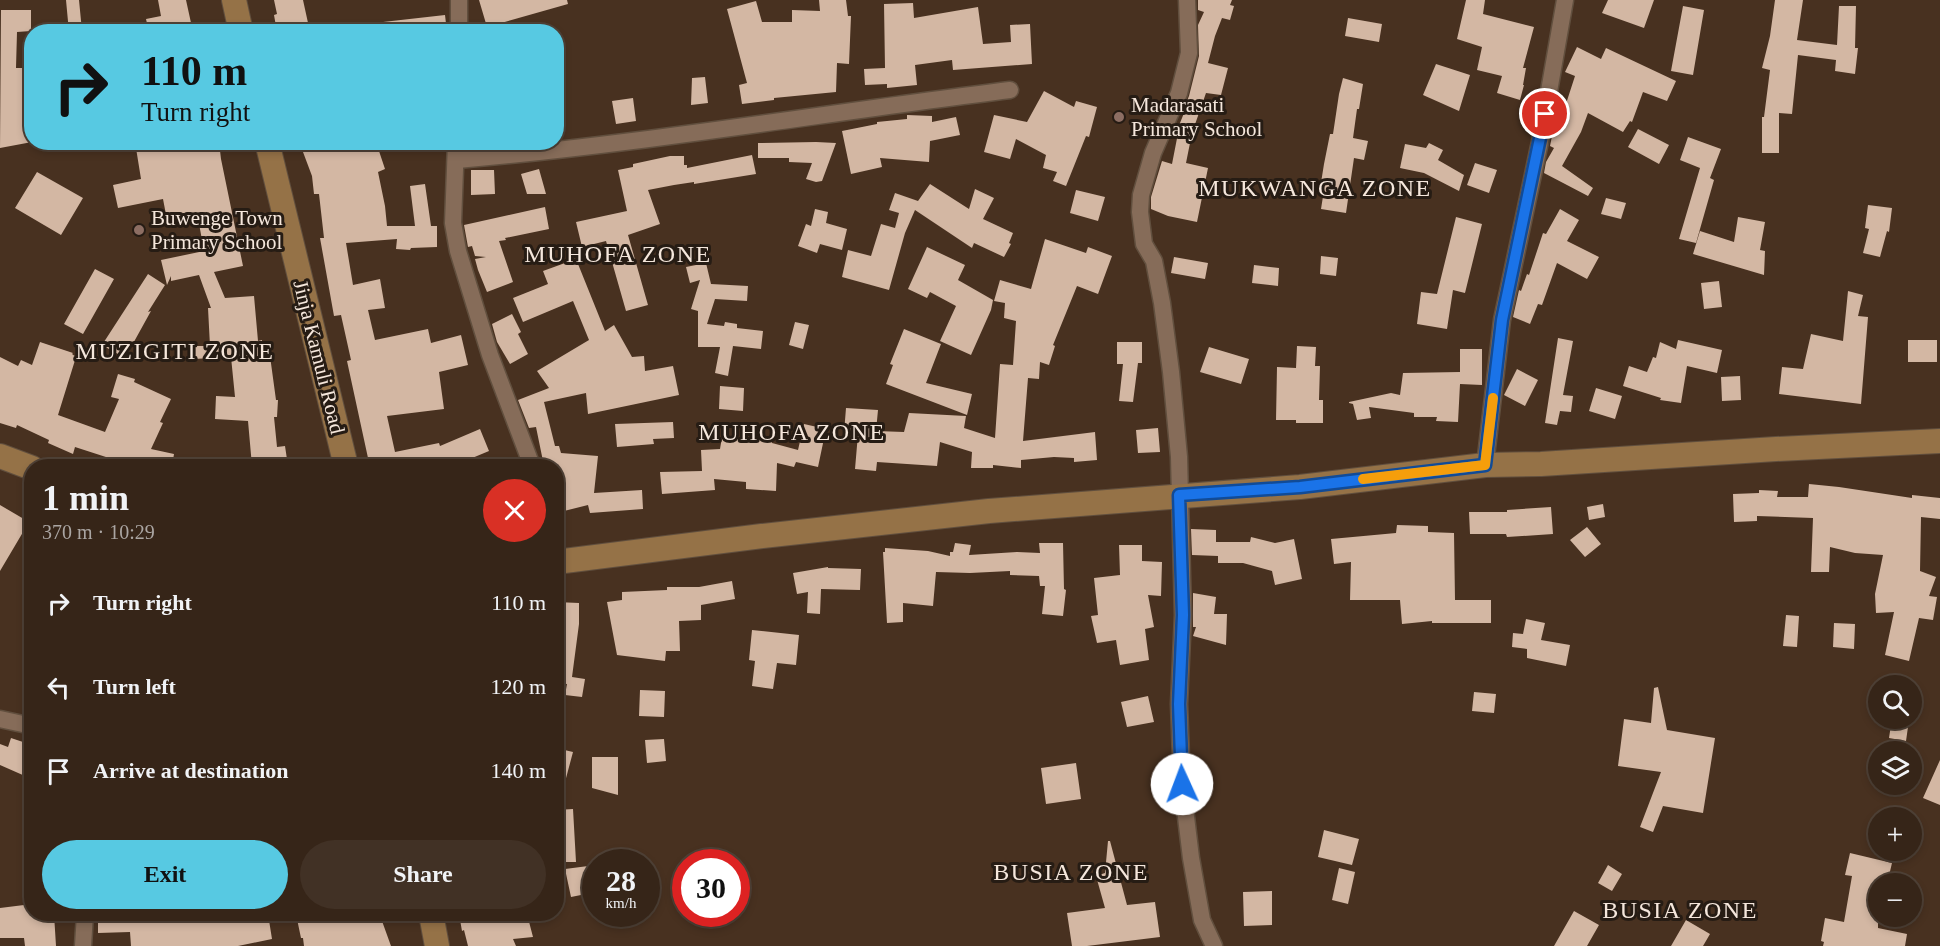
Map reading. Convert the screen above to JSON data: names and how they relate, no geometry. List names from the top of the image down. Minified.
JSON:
{"streets":{"main road":["Jinja Kamuli Road"]},"districts":["MUKWANGA ZONE","MUHOFA ZONE","MUZIGITI ZONE","MUHOFA ZONE","BUSIA ZONE","BUSIA ZONE"],"places":["Madarasati Primary School","Buwenge Town Primary School"],"page":{"turn":["110 m","Turn right"],"heading":["1 min","370 m · 10:29"],"list":[{"name":"Turn right","value":"110 m"},{"name":"Turn left","value":"120 m"},{"name":"Arrive at destination","value":"140 m"}],"map_buttons":["+","−"],"buttons":["Exit","Share"],"speed":"28 km/h","limit":"30"}}
